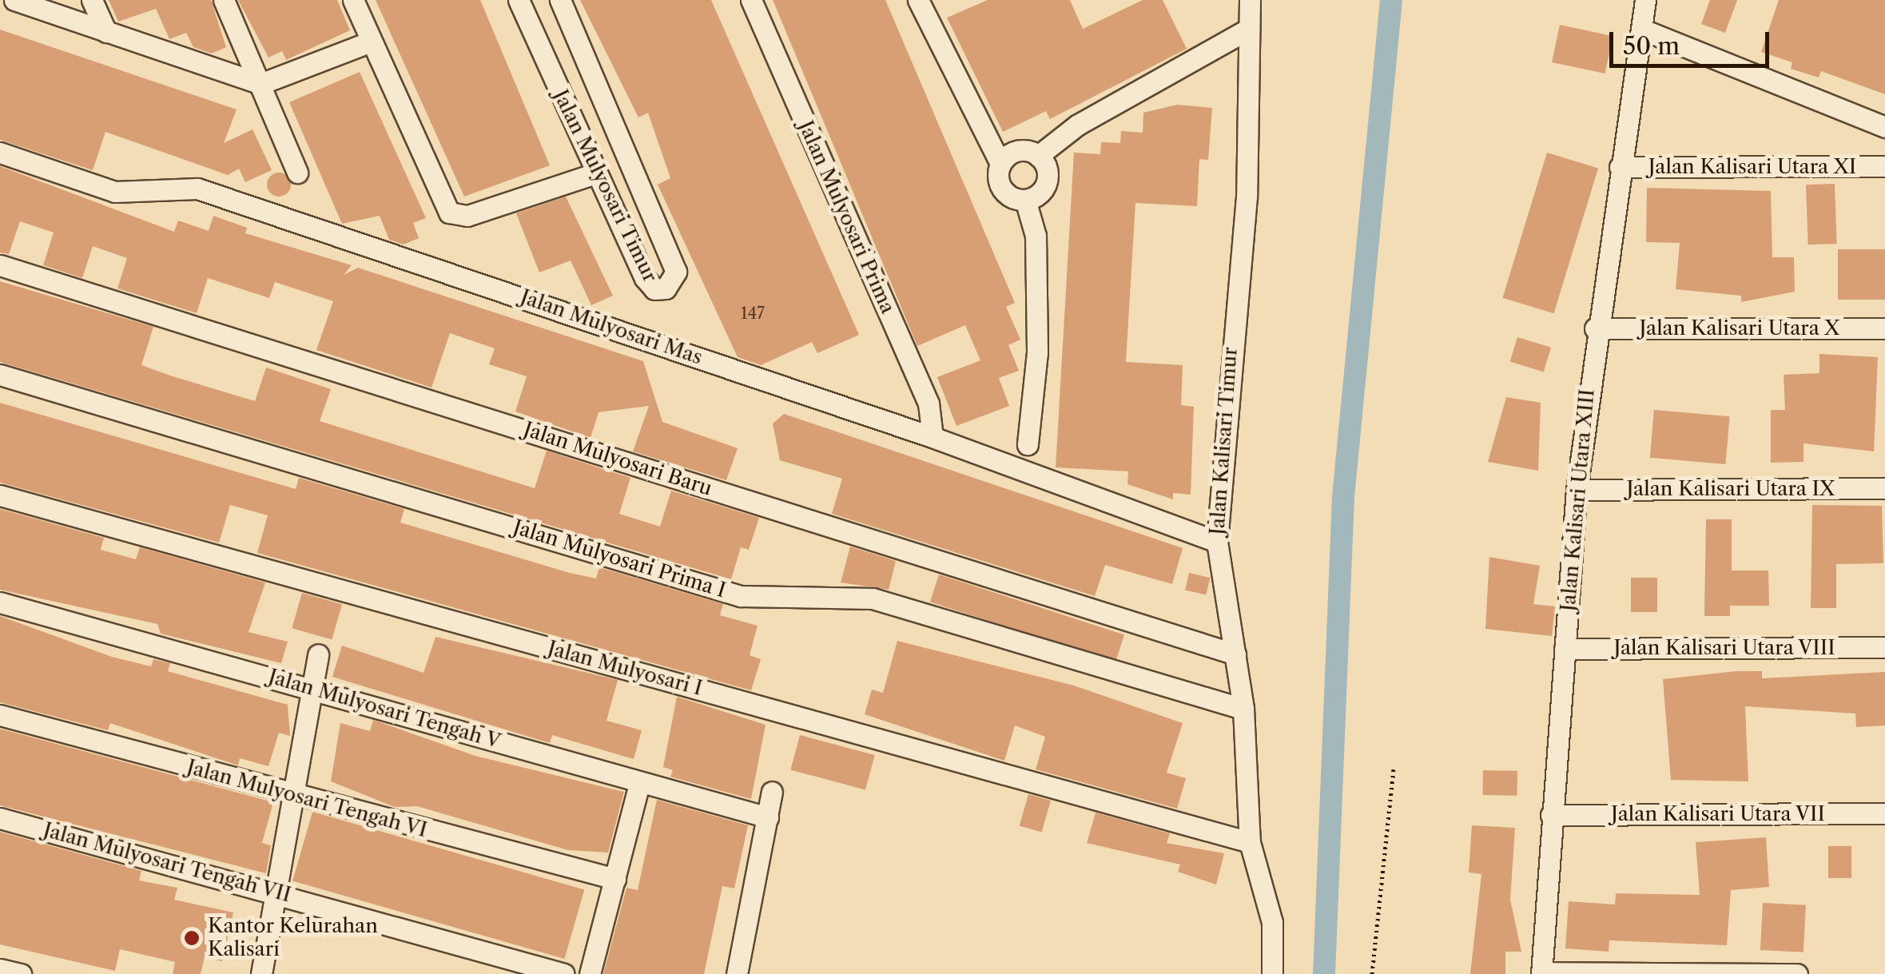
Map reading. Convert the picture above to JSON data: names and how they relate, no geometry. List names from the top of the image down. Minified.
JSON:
{"streets":{"street":["Jalan Kalisari Utara XI","Jalan Mulyosari Timur","Jalan Mulyosari Prima","Jalan Mulyosari Mas","Jalan Kalisari Utara X","Jalan Kalisari Timur","Jalan Mulyosari Baru","Jalan Kalisari Utara IX","Jalan Kalisari Utara XIII","Jalan Mulyosari Prima I","Jalan Kalisari Utara VIII","Jalan Mulyosari I","Jalan Mulyosari Tengah V","Jalan Mulyosari Tengah VI","Jalan Kalisari Utara VII","Jalan Mulyosari Tengah VII"]},"crossings":[["Jalan Kalisari Utara XI","Jalan Kalisari Utara XIII"],["Jalan Mulyosari Prima","Jalan Mulyosari Mas"],["Jalan Mulyosari Mas","Jalan Kalisari Timur"],["Jalan Kalisari Utara X","Jalan Kalisari Utara XIII"],["Jalan Kalisari Timur","Jalan Mulyosari Baru"],["Jalan Kalisari Timur","Jalan Mulyosari Prima I"],["Jalan Kalisari Timur","Jalan Mulyosari I"],["Jalan Kalisari Utara IX","Jalan Kalisari Utara XIII"],["Jalan Kalisari Utara XIII","Jalan Kalisari Utara VIII"],["Jalan Kalisari Utara XIII","Jalan Kalisari Utara VII"]],"places":["Kantor Kelurahan Kalisari"],"house_numbers":["147"],"scale_bar":"50 m"}
